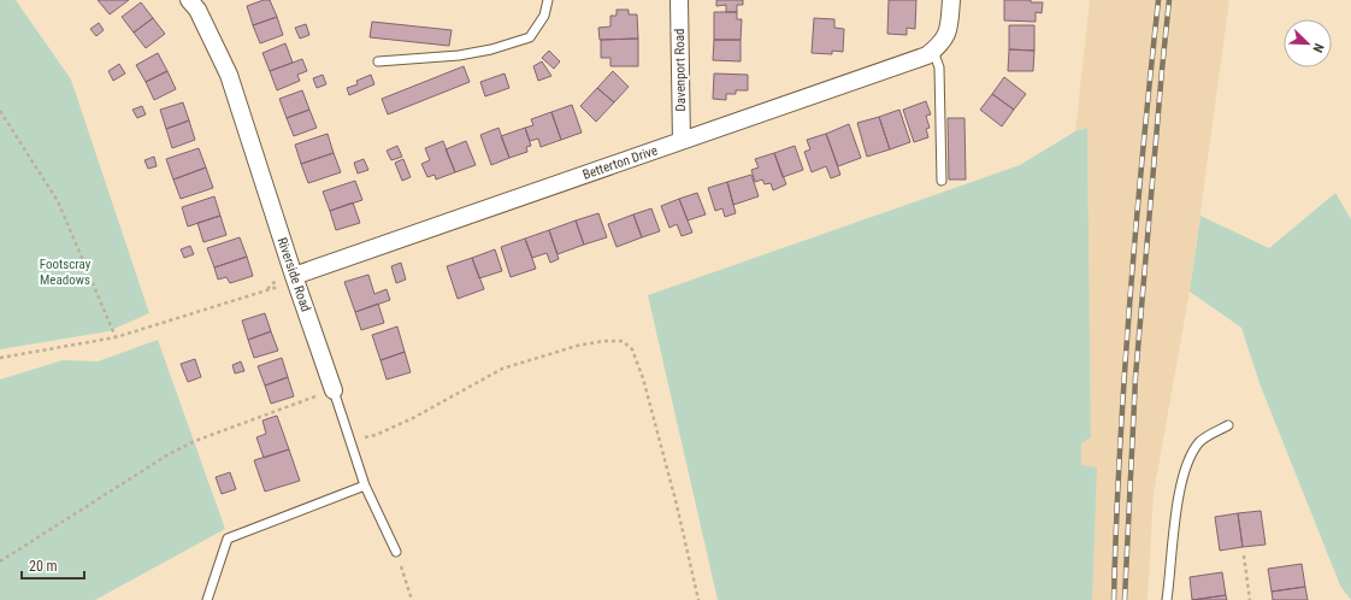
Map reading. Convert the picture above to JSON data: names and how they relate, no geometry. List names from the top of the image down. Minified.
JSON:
{"streets":{"street":["Davenport Road","Betterton Drive","Riverside Road"]},"crossings":[["Davenport Road","Betterton Drive"],["Betterton Drive","Riverside Road"]],"parks":["Footscray Meadows"],"scale_bar":"20 m","north":"bottom right"}
